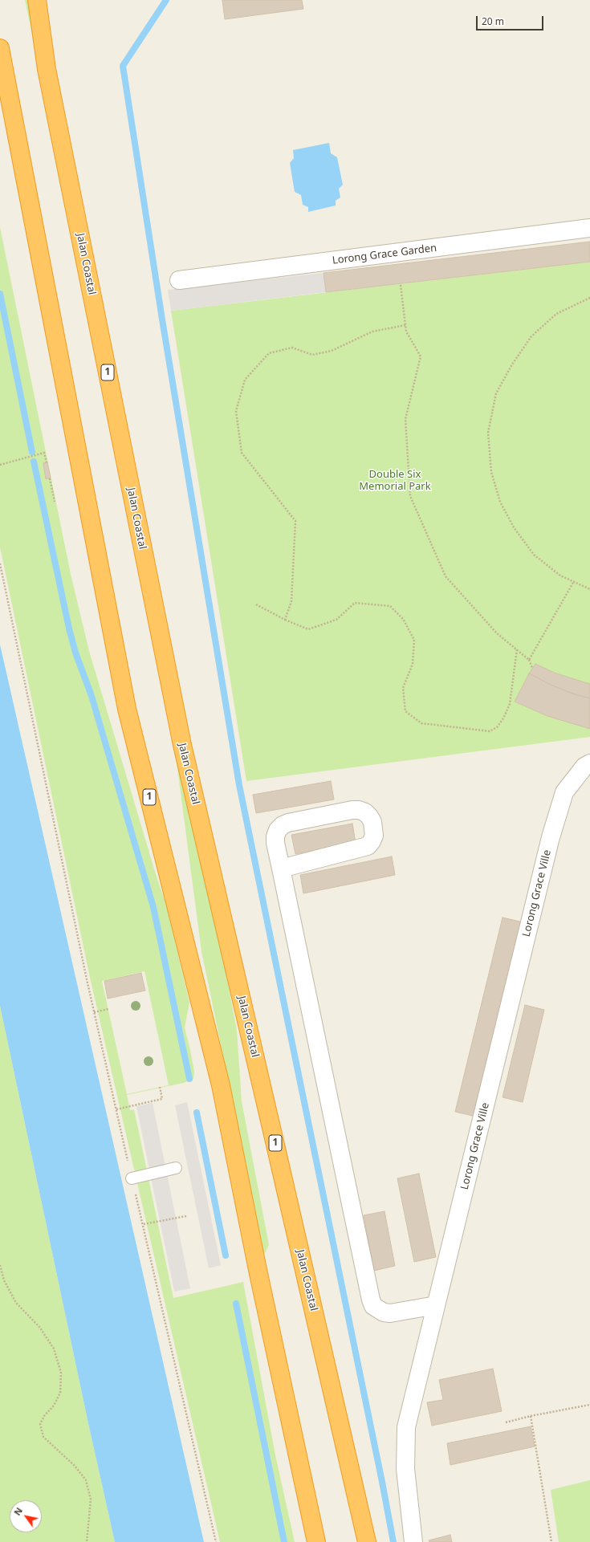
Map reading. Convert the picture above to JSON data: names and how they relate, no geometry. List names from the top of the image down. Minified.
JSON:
{"streets":{"highway":["Jalan Coastal","1"],"street":["Lorong Grace Garden","Lorong Grace Ville"]},"parks":["Double Six Memorial Park"],"scale_bar":"20 m","north":"top left"}
